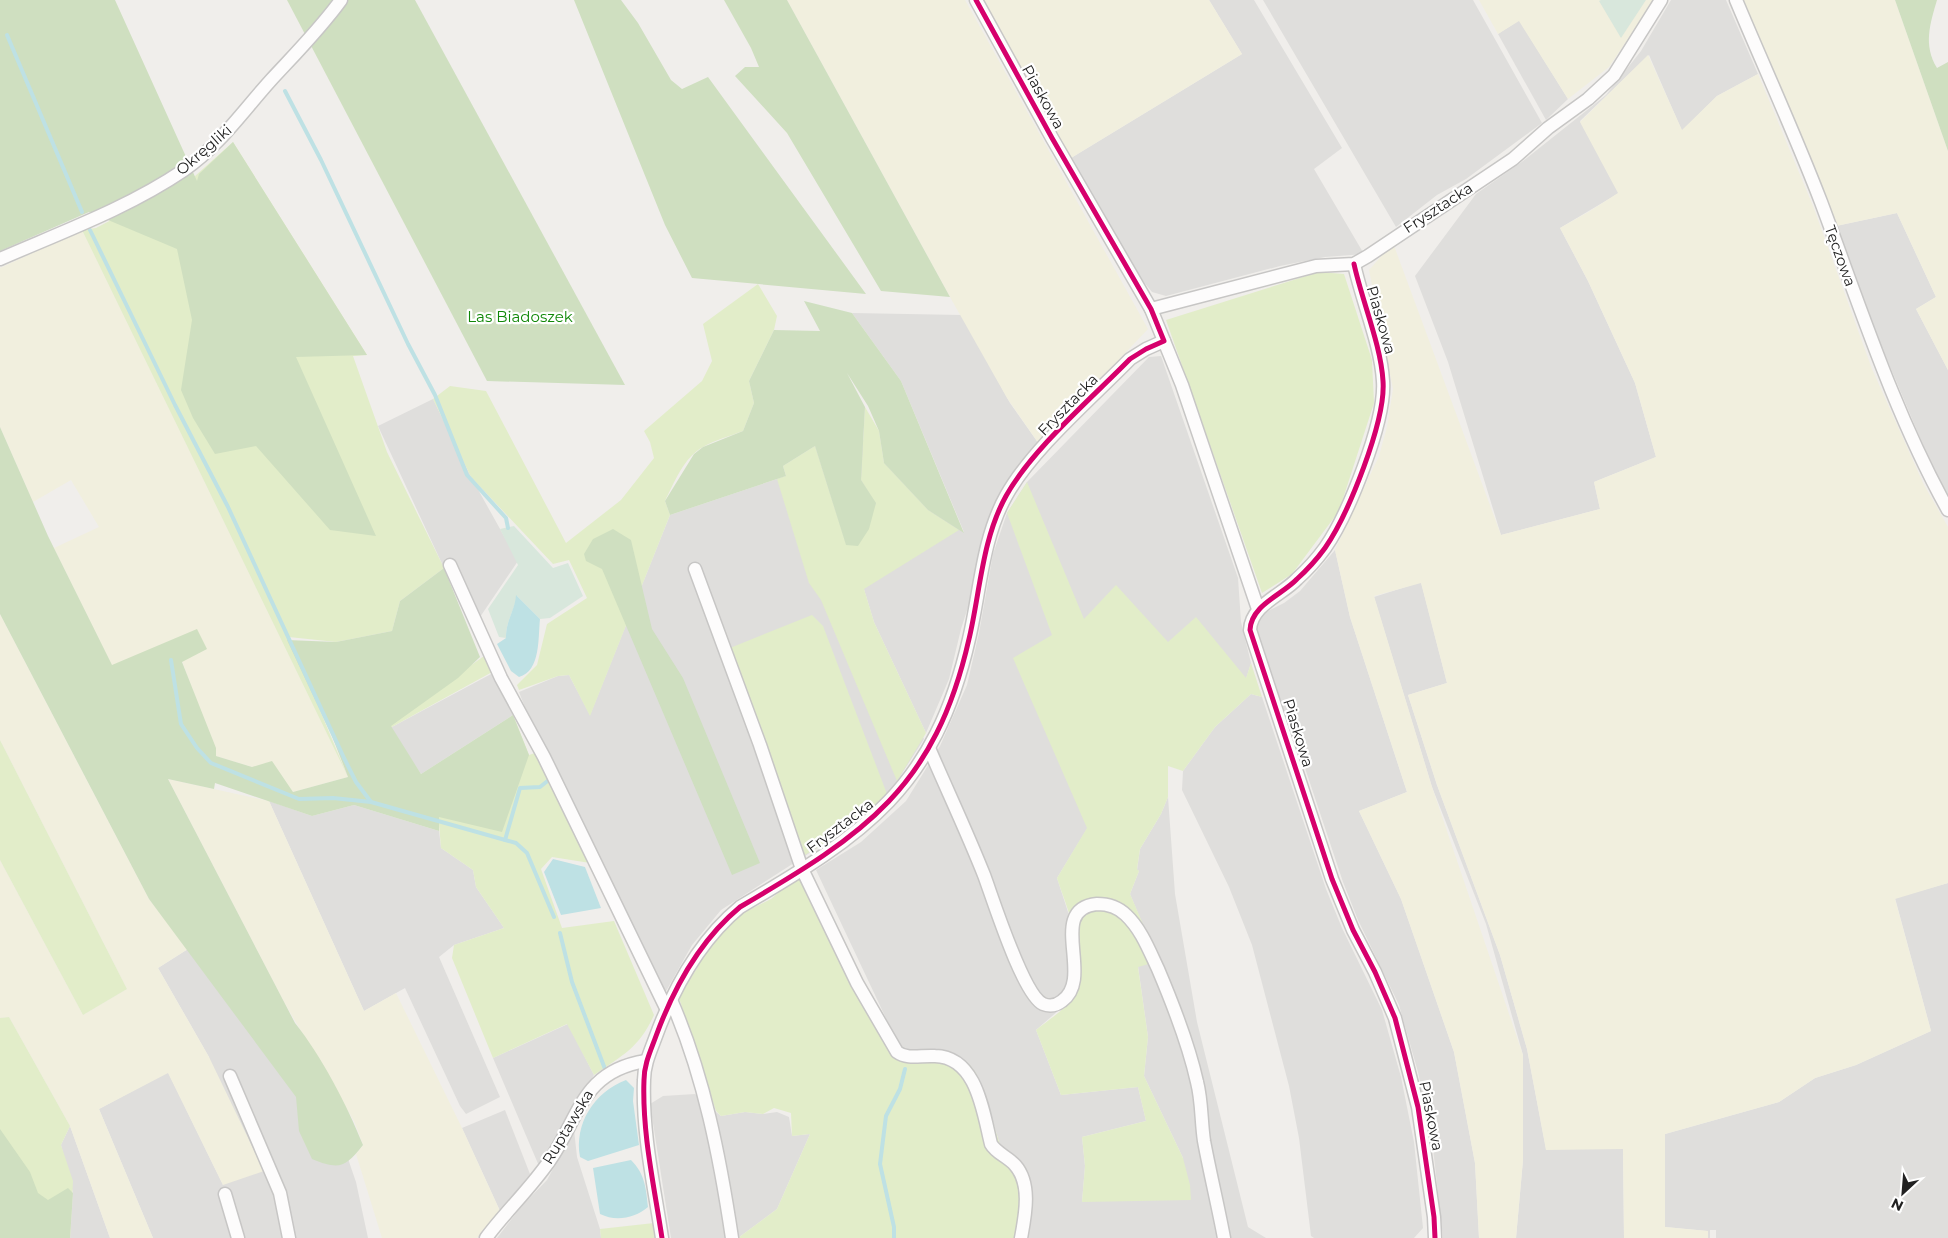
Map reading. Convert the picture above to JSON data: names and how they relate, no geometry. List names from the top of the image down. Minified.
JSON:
{"streets":{"street":["Piaskowa","Okręgliki","Frysztacka","Tęczowa","Ruptawska"]},"crossings":[["Piaskowa","Frysztacka"],["Frysztacka","Ruptawska"]],"parks":["Las Biadoszek"],"north":"bottom left"}
